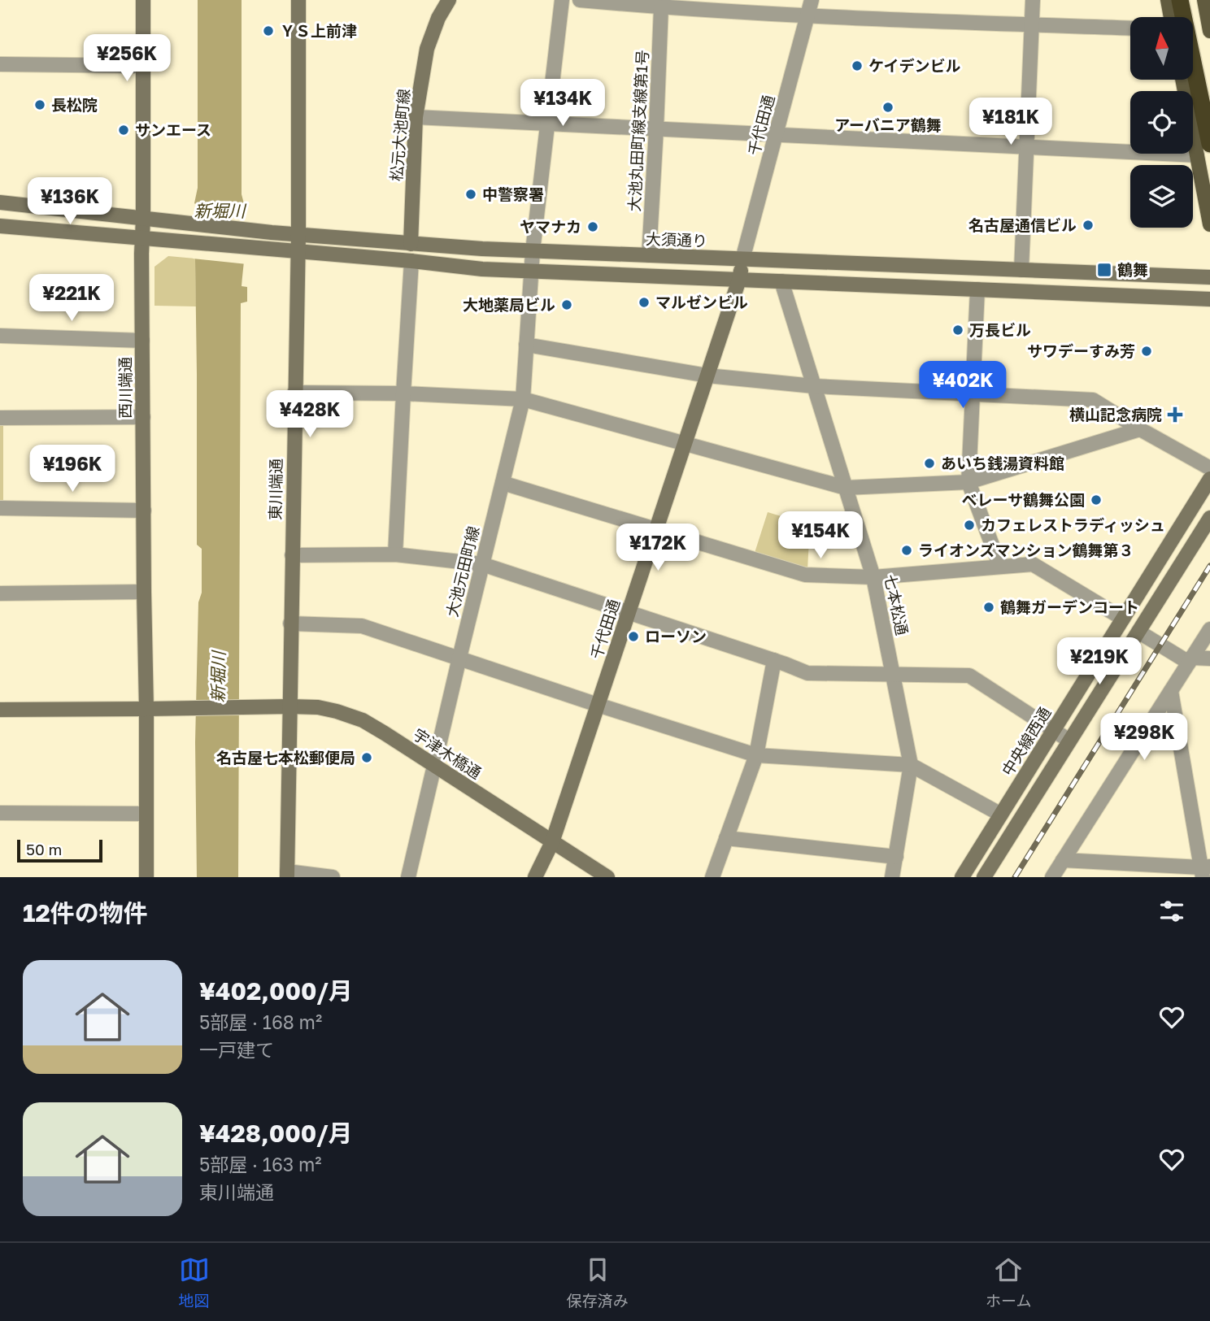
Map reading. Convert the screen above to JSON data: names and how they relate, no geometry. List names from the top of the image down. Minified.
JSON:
{"streets":{"street":["千代田通","大池丸田町線支線第1号","松元大池町線","大須通り","西川端通","東川端通","大池元田町線","七本松通","中央線西通","宇津木橋通"]},"crossings":[["千代田通","大須通り"],["千代田通","宇津木橋通"],["大池丸田町線支線第1号","大須通り"],["松元大池町線","大須通り"],["大須通り","西川端通"],["大須通り","東川端通"],["大須通り","大池元田町線"],["西川端通","宇津木橋通"],["東川端通","宇津木橋通"],["大池元田町線","宇津木橋通"]],"water":["新堀川"],"places":{"other":["ＹＳ上前津","ケイデンビル","長松院","アーバニア鶴舞","サンエース","中警察署","名古屋通信ビル","ヤマナカ","マルゼンビル","大地薬局ビル","万長ビル","サワデーすみ芳","あいち銭湯資料館","ベレーサ鶴舞公園","カフェレストラディッシュ","ライオンズマンション鶴舞第３","鶴舞ガーデンコート","ローソン","名古屋七本松郵便局"],"transit":["鶴舞"],"health":["横山記念病院"]},"scale_bar":"50 m","north":"top","page":{"price":["¥256K","¥134K","¥181K","¥136K","¥221K","¥402K","¥428K","¥196K","¥154K","¥172K","¥219K","¥298K"],"scale":"50 m","heading":"12件の物件","list":[{"name":"¥402,000/月","note":"5部屋 · 168 m² · 一戸建て"},{"name":"¥428,000/月","note":"5部屋 · 163 m² · 東川端通"}],"tabs":["地図","保存済み","ホーム"]}}
